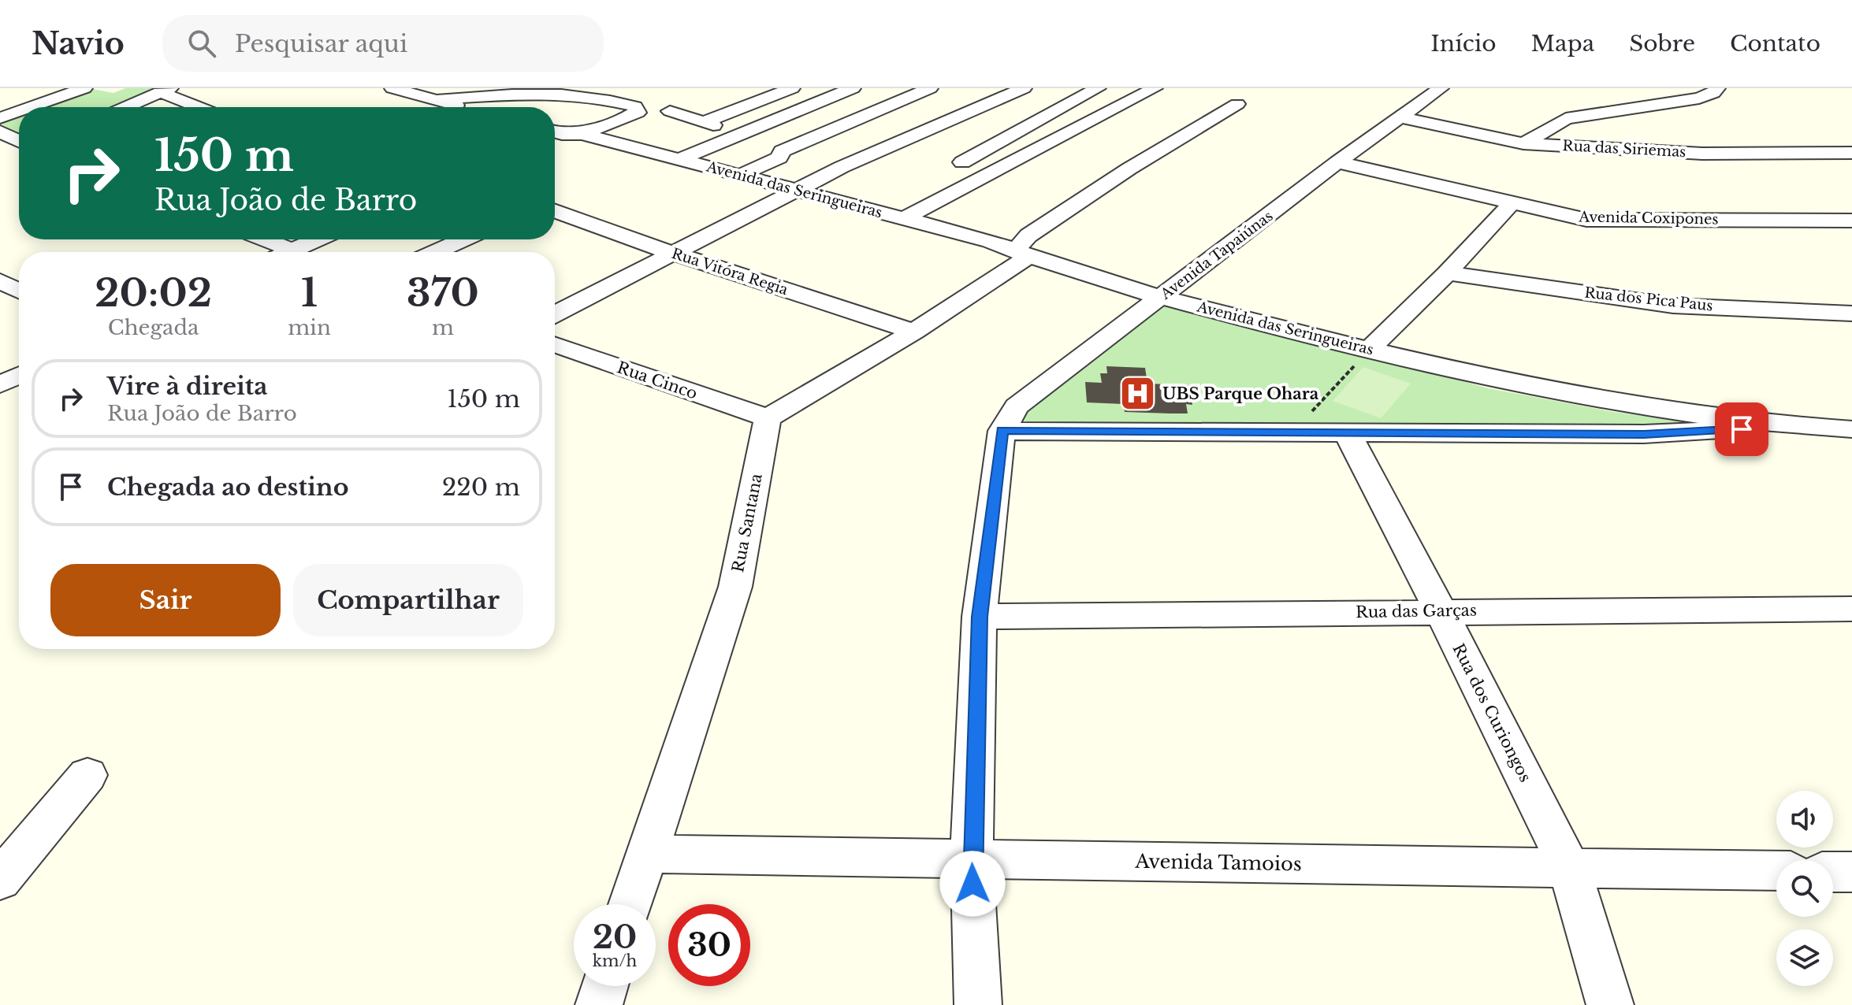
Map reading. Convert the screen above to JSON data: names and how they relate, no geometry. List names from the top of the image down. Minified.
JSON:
{"streets":{"street":["Rua das Siriemas","Avenida das Seringueiras","Avenida Coxipones","Avenida Tapaiúnas","Rua Vitóra Regia","Rua dos Pica Paus","Rua Cinco","Rua Santana","Rua das Garças","Rua dos Curiongos","Avenida Tamoios"]},"crossings":[["Rua das Siriemas","Avenida Tapaiúnas"],["Avenida das Seringueiras","Avenida Tapaiúnas"],["Avenida Coxipones","Avenida Tapaiúnas"],["Rua Cinco","Rua Santana"],["Rua Santana","Avenida Tamoios"],["Rua das Garças","Rua dos Curiongos"],["Rua dos Curiongos","Avenida Tamoios"]],"places":{"hospital":["UBS Parque Ohara"]},"page":{"header":"Navio","search":"Pesquisar aqui","nav":["Início","Mapa","Sobre","Contato"],"turn":["150 m","Rua João de Barro"],"eta":["20:02","Chegada","1","min","370","m"],"list":[{"name":"Vire à direita","note":"Rua João de Barro","value":"150 m"},{"name":"Chegada ao destino","value":"220 m"}],"buttons":["Sair","Compartilhar"],"speed":"20 km/h","limit":"30"}}
